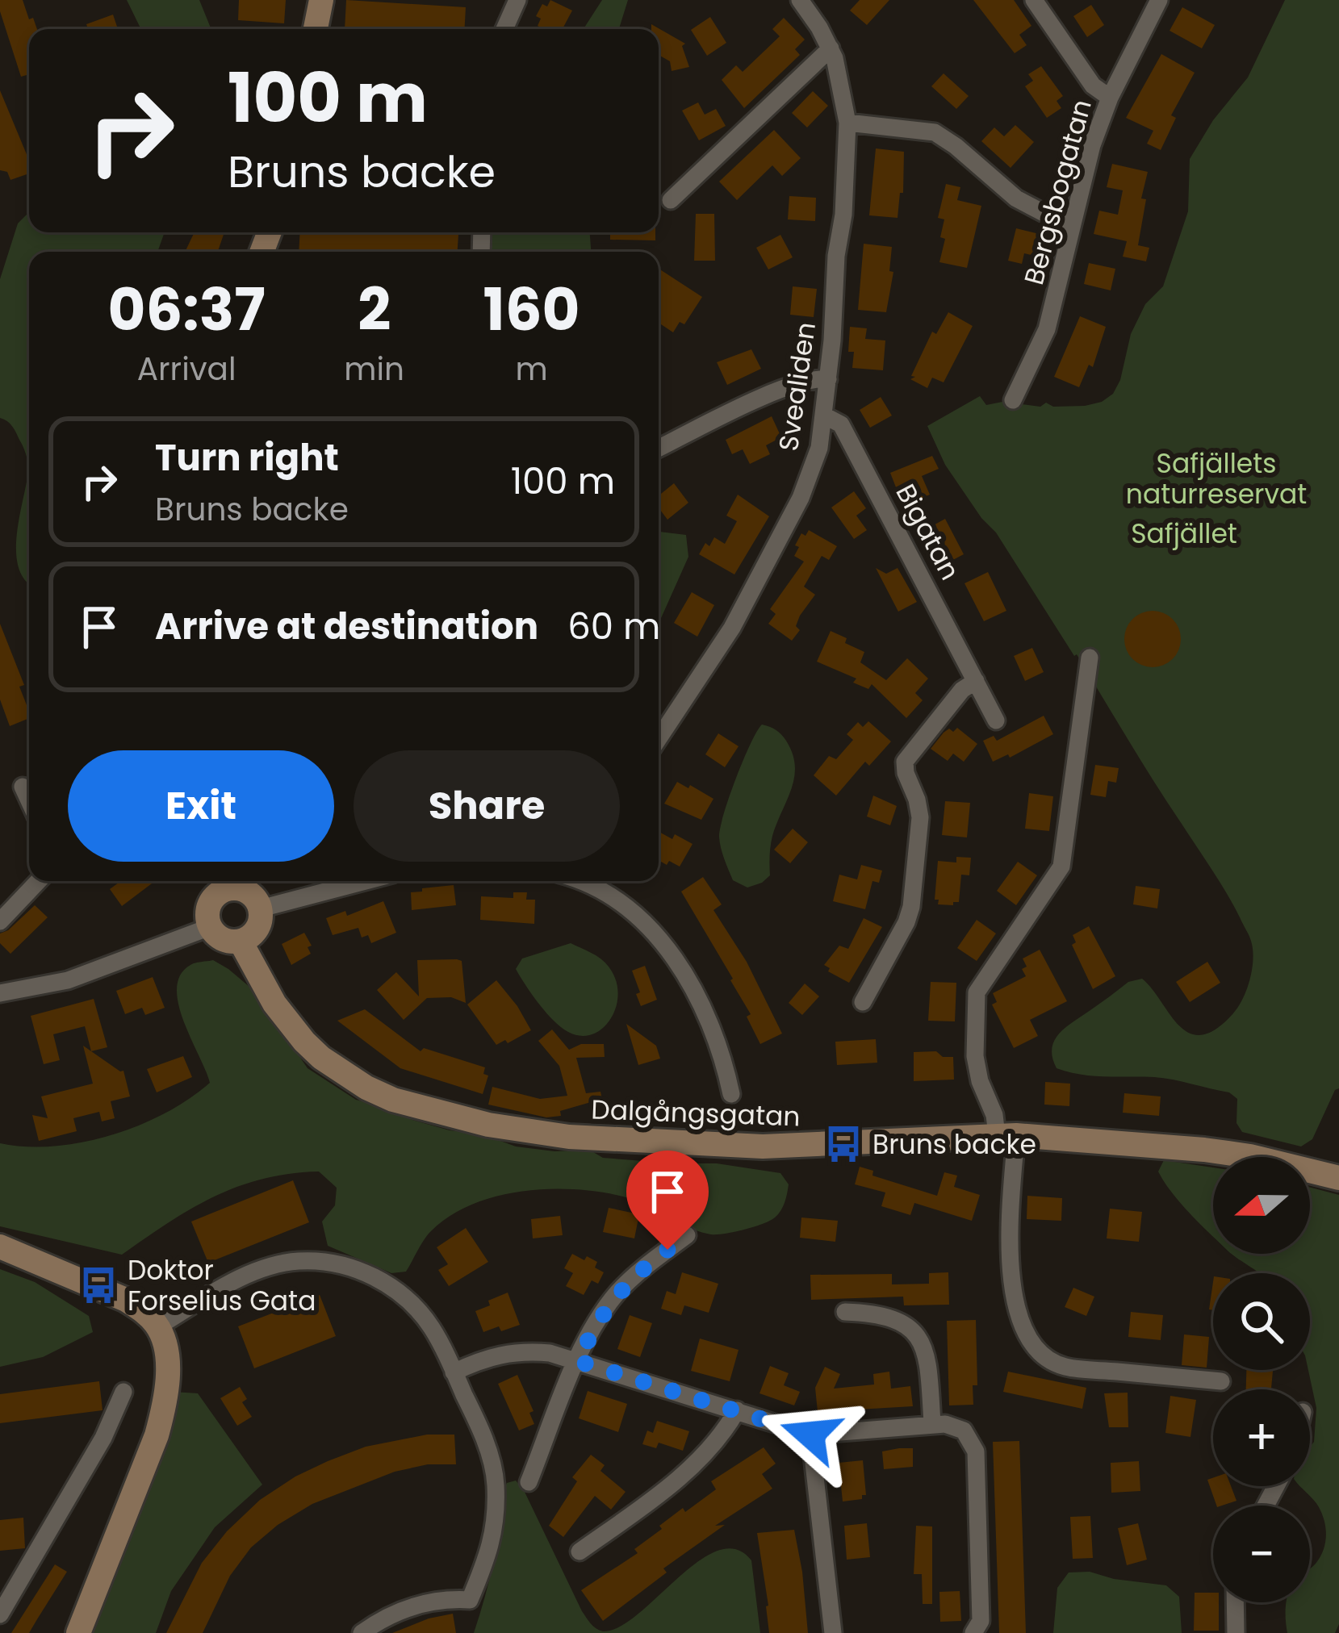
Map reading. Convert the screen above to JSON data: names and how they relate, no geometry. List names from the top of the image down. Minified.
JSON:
{"streets":{"street":["Bergsbogatan","Svealiden","Bigatan","Dalgångsgatan"]},"crossings":[["Svealiden","Bigatan"]],"parks":["Safjällets naturreservat","Safjället"],"places":{"bus stop":["Bruns backe","Doktor Forselius Gata"]},"north":"left","page":{"turn":["100 m","Bruns backe"],"eta":["06:37","Arrival","2","min","160","m"],"list":[{"name":"Turn right","note":"Bruns backe","value":"100 m"},{"name":"Arrive at destination","value":"60 m"}],"buttons":["Exit","Share"],"map_buttons":["+","−"]}}
